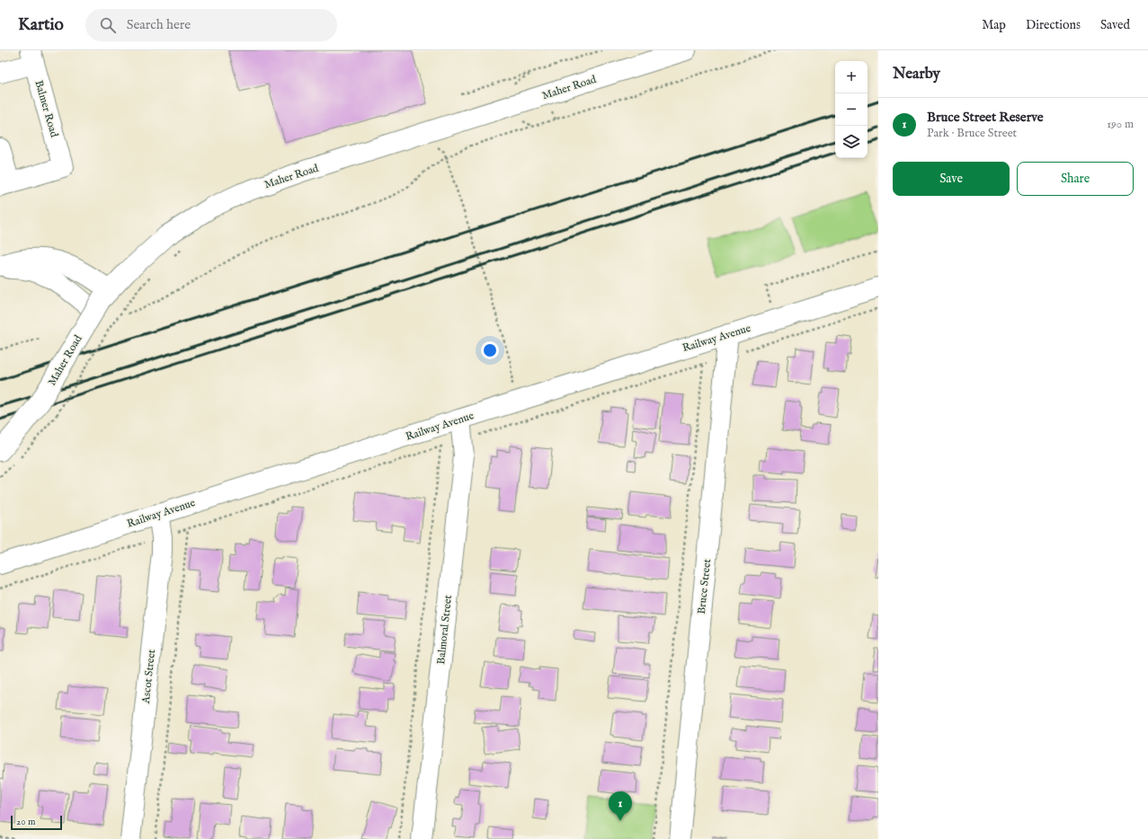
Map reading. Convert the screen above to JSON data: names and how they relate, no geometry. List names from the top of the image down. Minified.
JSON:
{"streets":{"street":["Maher Road","Balmer Road","Railway Avenue","Bruce Street","Balmoral Street","Ascot Street"]},"crossings":[["Railway Avenue","Bruce Street"],["Railway Avenue","Balmoral Street"],["Railway Avenue","Ascot Street"]],"scale_bar":"20 m","page":{"header":"Kartio","search":"Search here","nav":["Map","Directions","Saved"],"heading":"Nearby","map_buttons":["+","−"],"list":[{"mark":"1","name":"Bruce Street Reserve","note":"Park · Bruce Street","value":"190 m"}],"buttons":["Save","Share"],"pins":"1","scale":"20 m"}}
